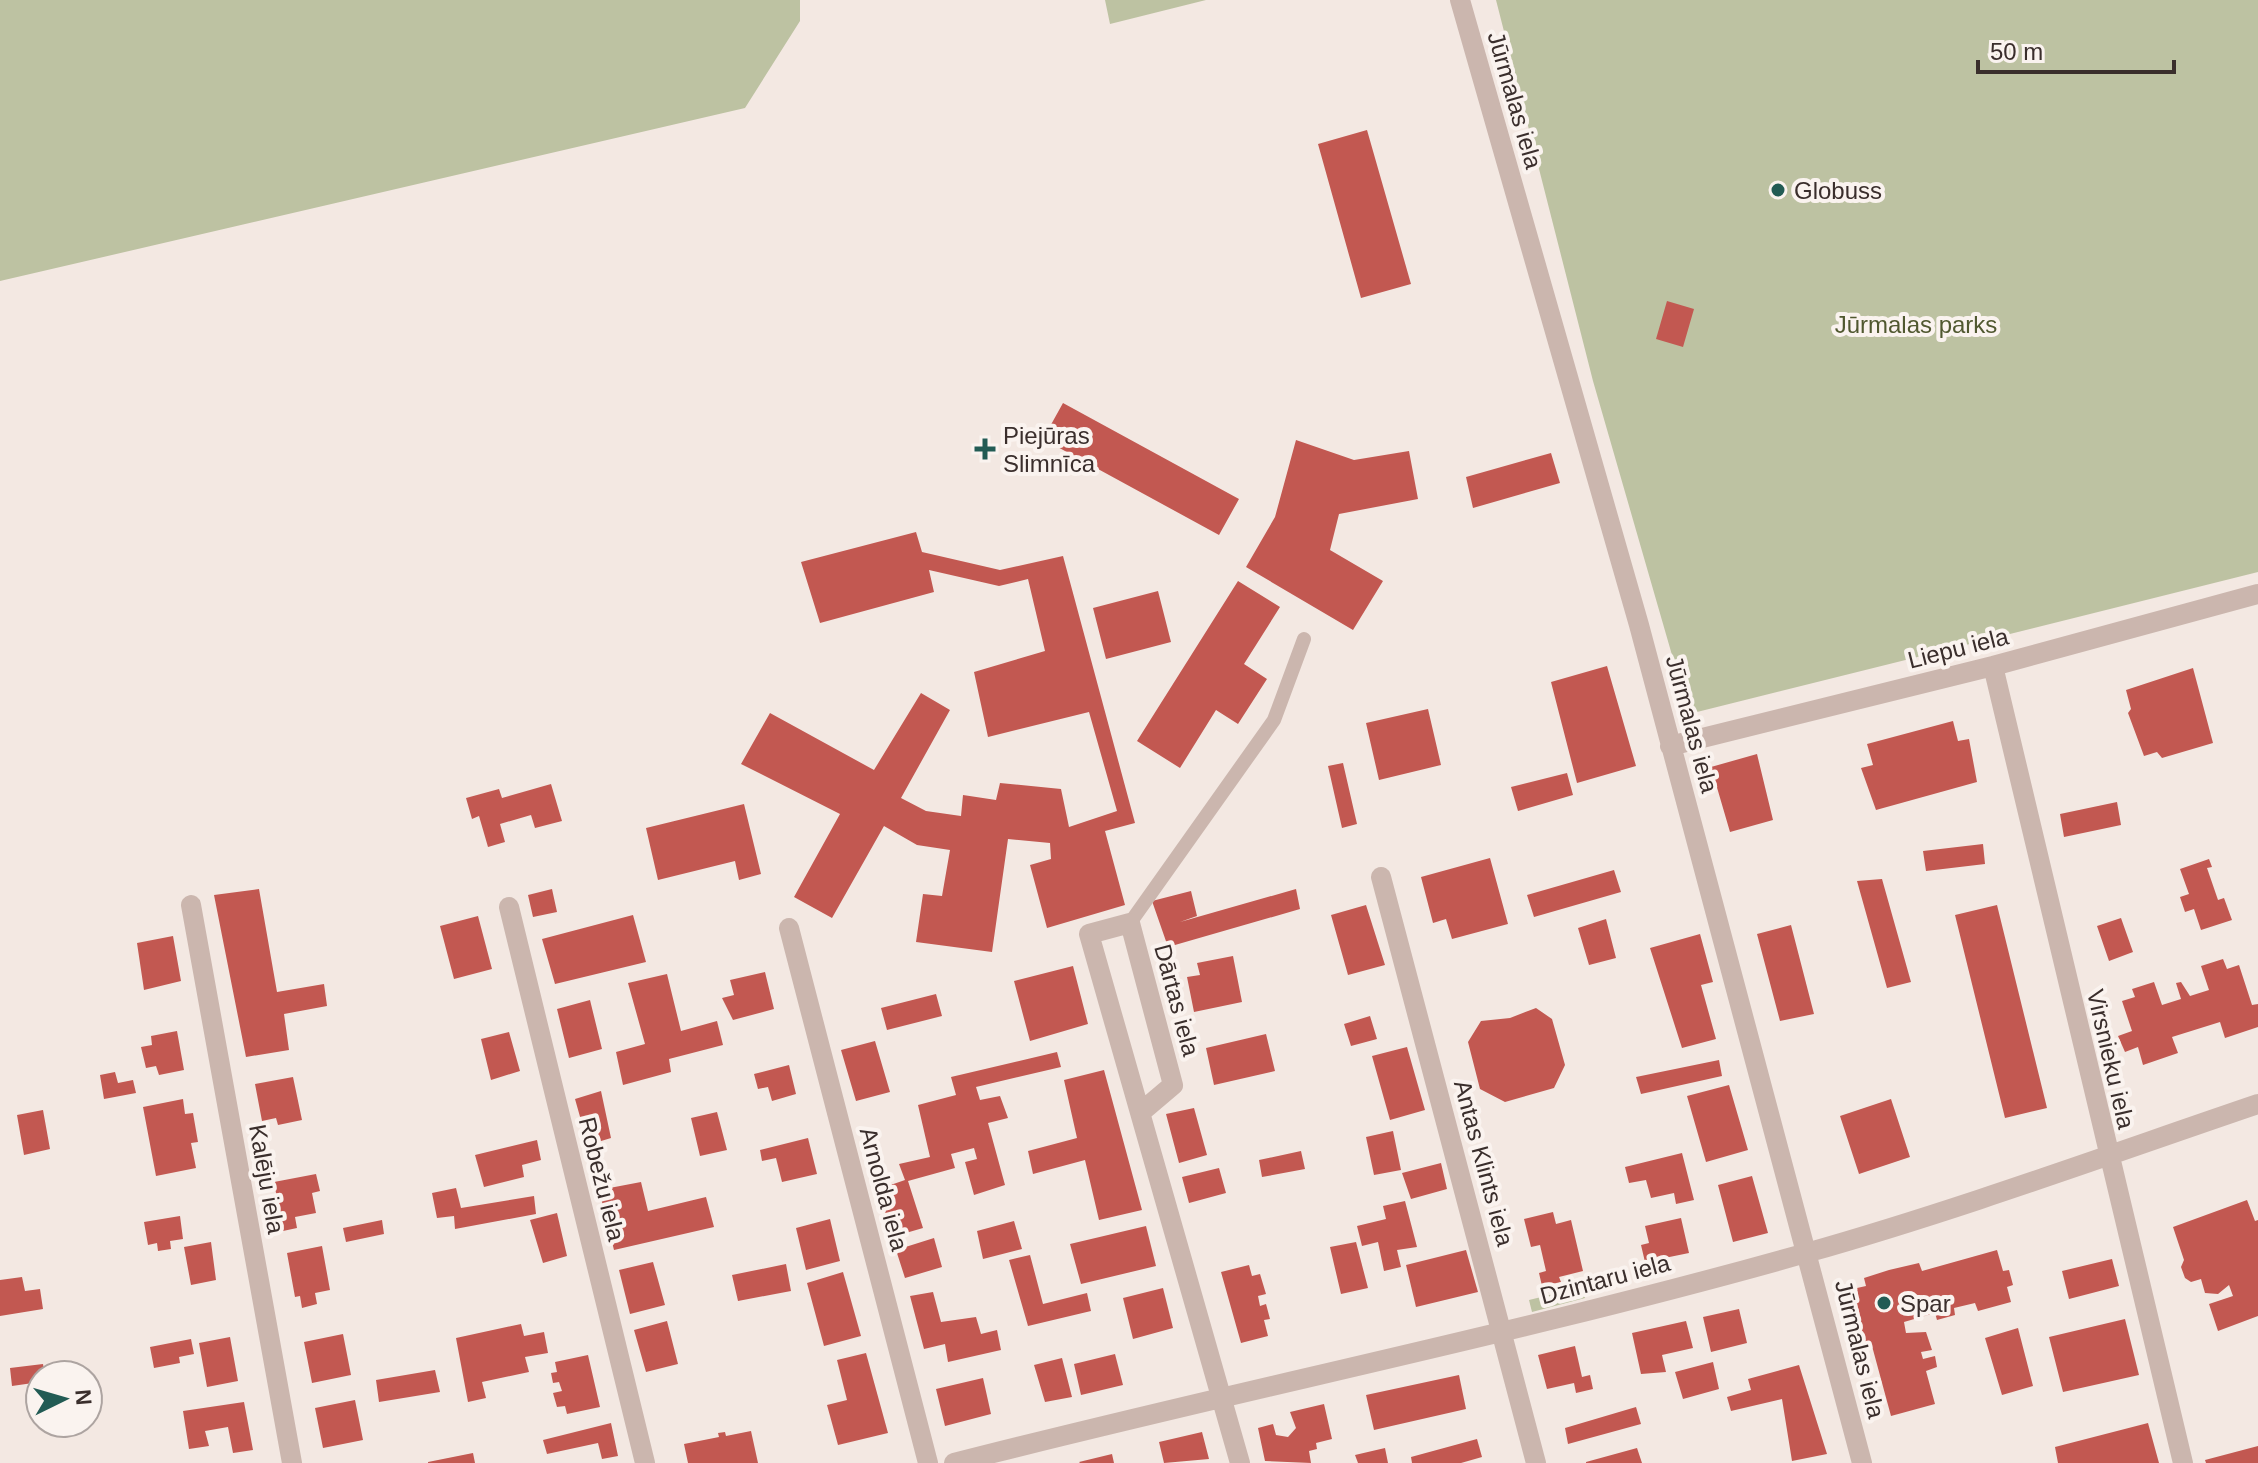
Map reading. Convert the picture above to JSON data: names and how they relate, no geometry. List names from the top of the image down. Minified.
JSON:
{"streets":{"street":["Jūrmalas iela","Liepu iela","Dārtas iela","Virsnieku iela","Antas Klints iela","Kalēju iela","Robežu iela","Arnolda iela","Dzintaru iela"]},"crossings":[["Jūrmalas iela","Liepu iela"],["Jūrmalas iela","Dzintaru iela"],["Liepu iela","Virsnieku iela"],["Dārtas iela","Dzintaru iela"],["Virsnieku iela","Dzintaru iela"],["Antas Klints iela","Dzintaru iela"]],"parks":["Jūrmalas parks"],"places":{"other":["Globuss","Spar"],"health":["Piejūras Slimnīca"]},"scale_bar":"50 m","north":"right"}
